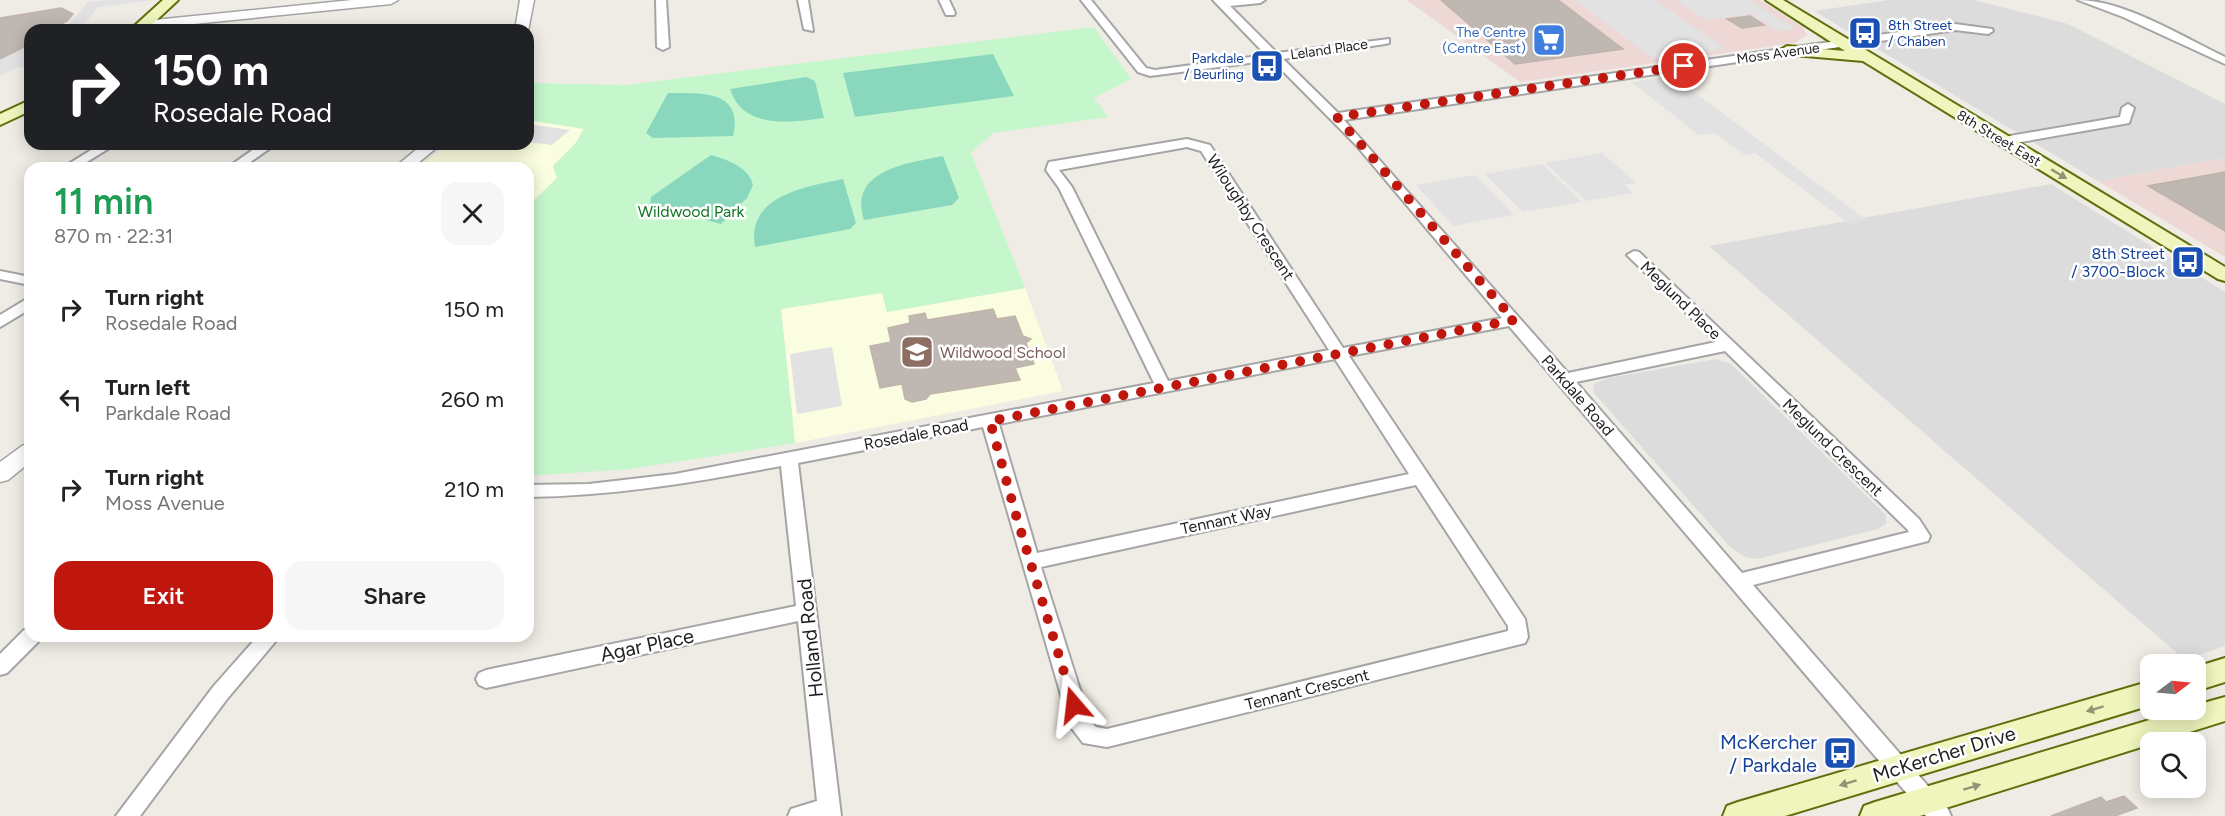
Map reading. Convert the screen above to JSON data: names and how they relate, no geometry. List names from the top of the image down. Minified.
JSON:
{"streets":{"main road":["8th Street East","McKercher Drive"],"street":["Leland Place","Moss Avenue","Wiloughby Crescent","Meglund Place","Parkdale Road","Rosedale Road","Meglund Crescent","Tennant Way","Holland Road","Agar Place","Tennant Crescent"]},"crossings":[["Leland Place","Parkdale Road"],["Moss Avenue","8th Street East"],["Moss Avenue","Parkdale Road"],["Wiloughby Crescent","Rosedale Road"],["Wiloughby Crescent","Tennant Crescent"],["Meglund Place","Meglund Crescent"],["Parkdale Road","Rosedale Road"],["Parkdale Road","Meglund Crescent"],["Parkdale Road","McKercher Drive"],["Rosedale Road","Holland Road"],["Rosedale Road","Tennant Crescent"],["Tennant Way","Tennant Crescent"],["Holland Road","Agar Place"]],"parks":["Wildwood Park"],"places":{"bus stop":["8th Street / Chaben","Parkdale / Beurling","8th Street / 3700-Block","McKercher / Parkdale"],"supermarket":["The Centre (Centre East)"],"school or university":["Wildwood School"]},"north":"right","page":{"turn":["150 m","Rosedale Road"],"heading":["11 min","870 m · 22:31"],"list":[{"name":"Turn right","note":"Rosedale Road","value":"150 m"},{"name":"Turn left","note":"Parkdale Road","value":"260 m"},{"name":"Turn right","note":"Moss Avenue","value":"210 m"}],"buttons":["Exit","Share"]}}
